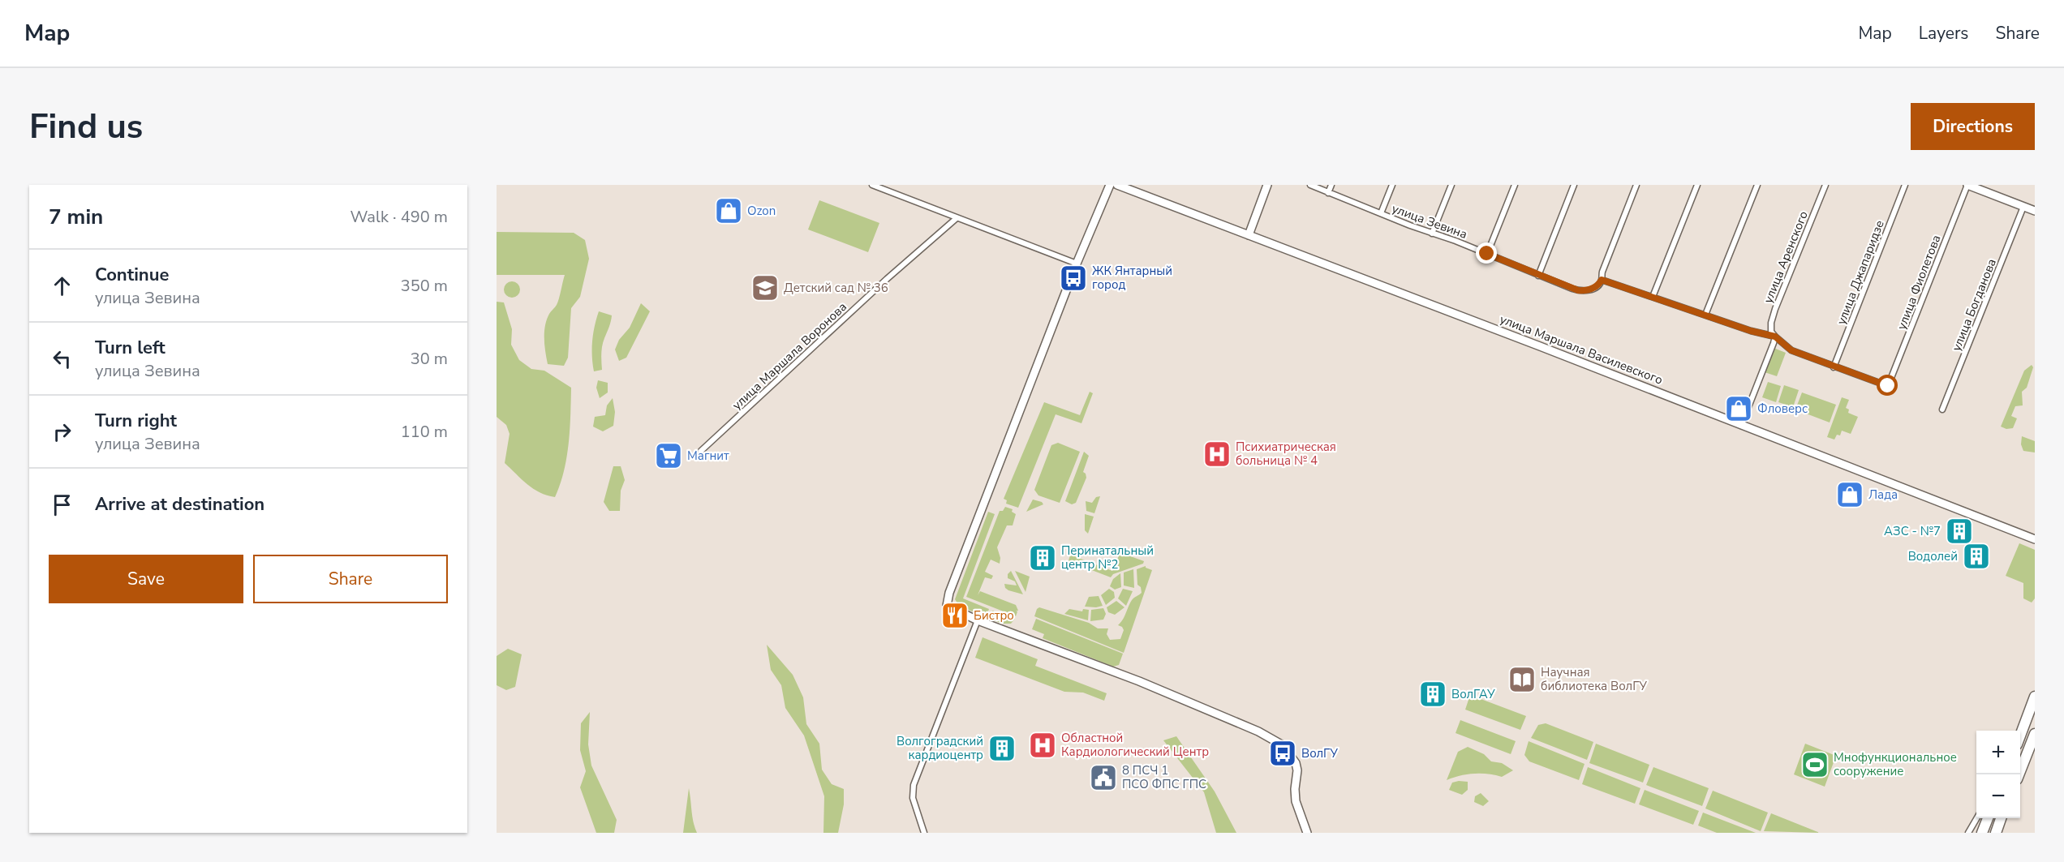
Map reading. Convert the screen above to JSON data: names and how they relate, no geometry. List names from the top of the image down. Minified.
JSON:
{"streets":{"main road":["улица Маршала Василевского"],"street":["улица Зевина","улица Аренского","улица Джапаридзе","улица Фиолетова","улица Богданова","улица Маршала Воронова"]},"crossings":[["улица Джапаридзе","улица Фиолетова"]],"places":{"shop":["Ozon","Фловерс","Лада"],"bus stop":["ЖК Янтарный город","ВолГУ"],"school or university":["Детский сад № 36"],"hospital":["Психиатрическая больница № 4","Областной Кардиологический Центр"],"supermarket":["Магнит"],"building":["АЗС - №7","Водолей","Перинатальный центр №2","ВолГАУ","Волгоградский кардиоцентр"],"restaurant":["Бистро"],"library":["Научная библиотека ВолГУ"],"sports":["Мнофункциональное сооружение"],"public building":["8 ПСЧ 1 ПСО ФПС ГПС"]},"page":{"header":"Map","nav":["Map","Layers","Share"],"buttons":["Directions",["Save","Share"]],"title":"Find us","heading":["7 min","Walk · 490 m"],"list":[["Continue","улица Зевина","350 m"],["Turn left","улица Зевина","30 m"],["Turn right","улица Зевина","110 m"],"Arrive at destination"],"map_buttons":["+","−"]}}
